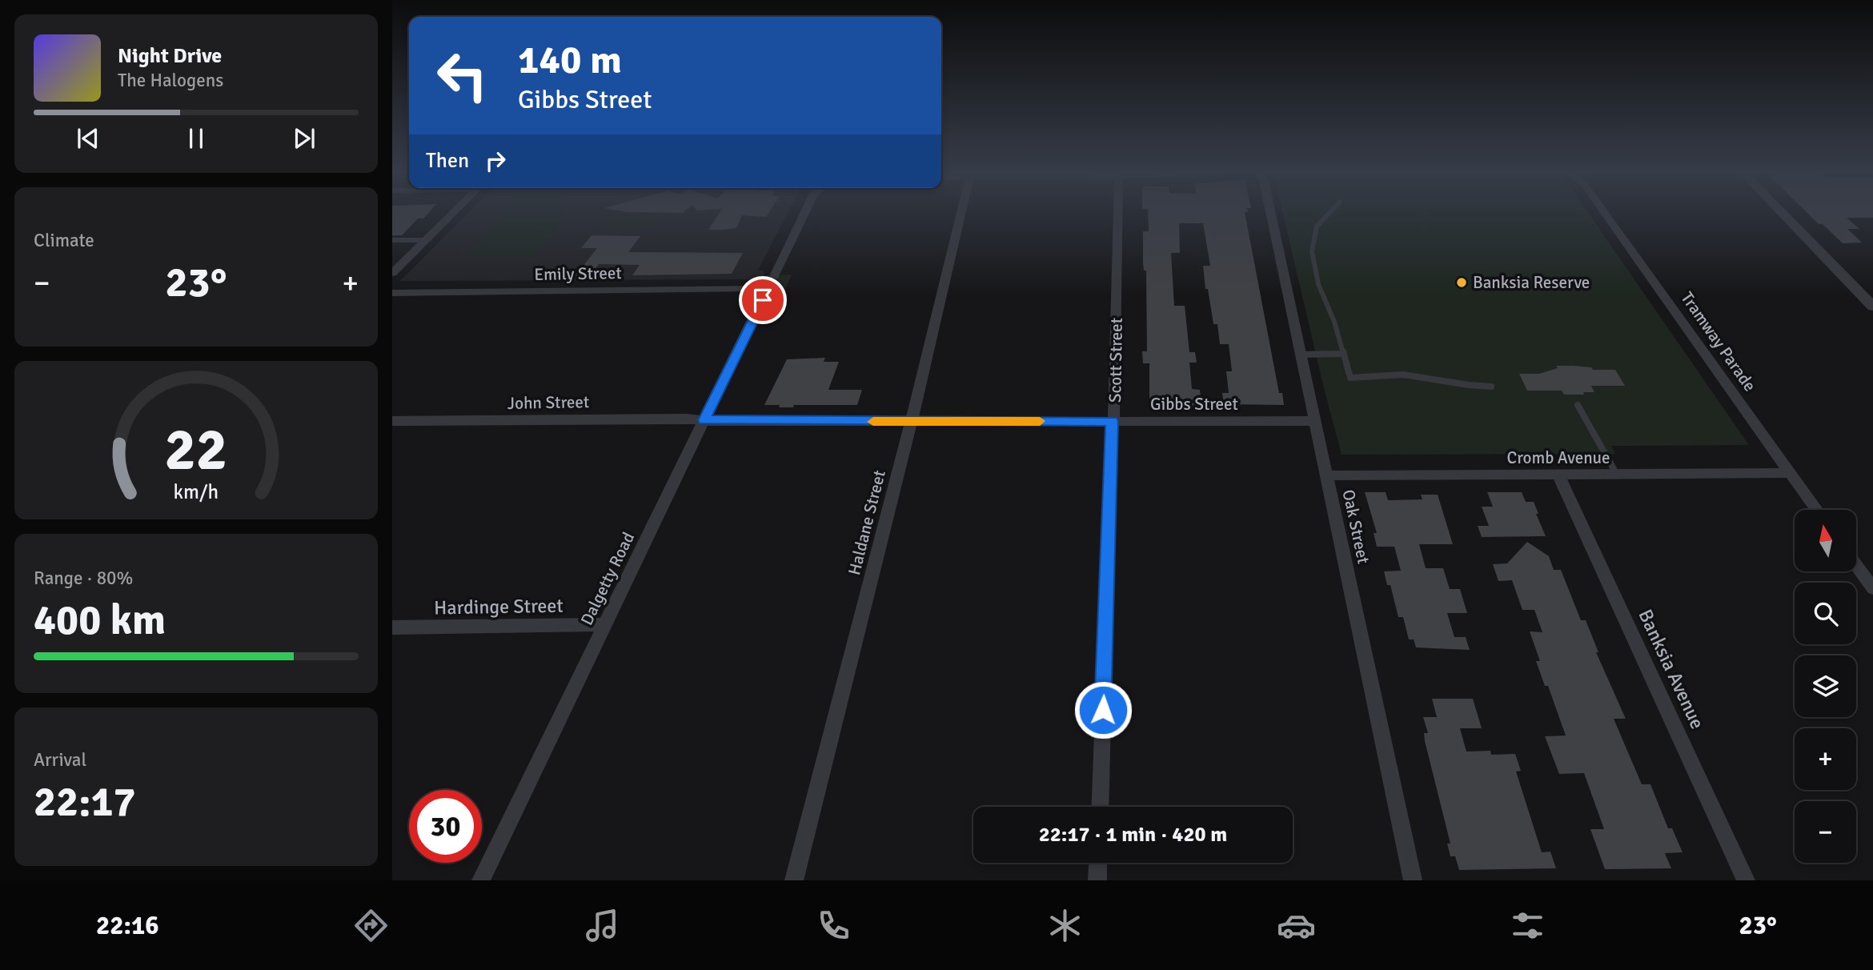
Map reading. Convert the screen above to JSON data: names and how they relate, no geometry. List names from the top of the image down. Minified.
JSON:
{"streets":{"street":["Emily Street","Tramway Parade","Scott Street","John Street","Gibbs Street","Cromb Avenue","Haldane Street","Oak Street","Dalgetty Road","Hardinge Street","Banksia Avenue"]},"crossings":[["Emily Street","Dalgetty Road"],["Tramway Parade","Cromb Avenue"],["Scott Street","Gibbs Street"],["John Street","Gibbs Street"],["John Street","Dalgetty Road"],["Gibbs Street","Haldane Street"],["Gibbs Street","Oak Street"],["Gibbs Street","Dalgetty Road"],["Cromb Avenue","Oak Street"],["Cromb Avenue","Banksia Avenue"],["Dalgetty Road","Hardinge Street"]],"places":["Banksia Reserve"],"north":"top","page":{"turn":["140 m","Gibbs Street"],"song":["Night Drive","The Halogens"],"then":"Then","tile":["Climate",["Range · 80%","400 km"],["Arrival","22:17"]],"heat":["−","23°","+"],"map_buttons":["+","−"],"limit":"30","trip":"22:17 · 1 min · 420 m","tabs":["22:16","23°"],"gauge":["22","km/h"]}}
